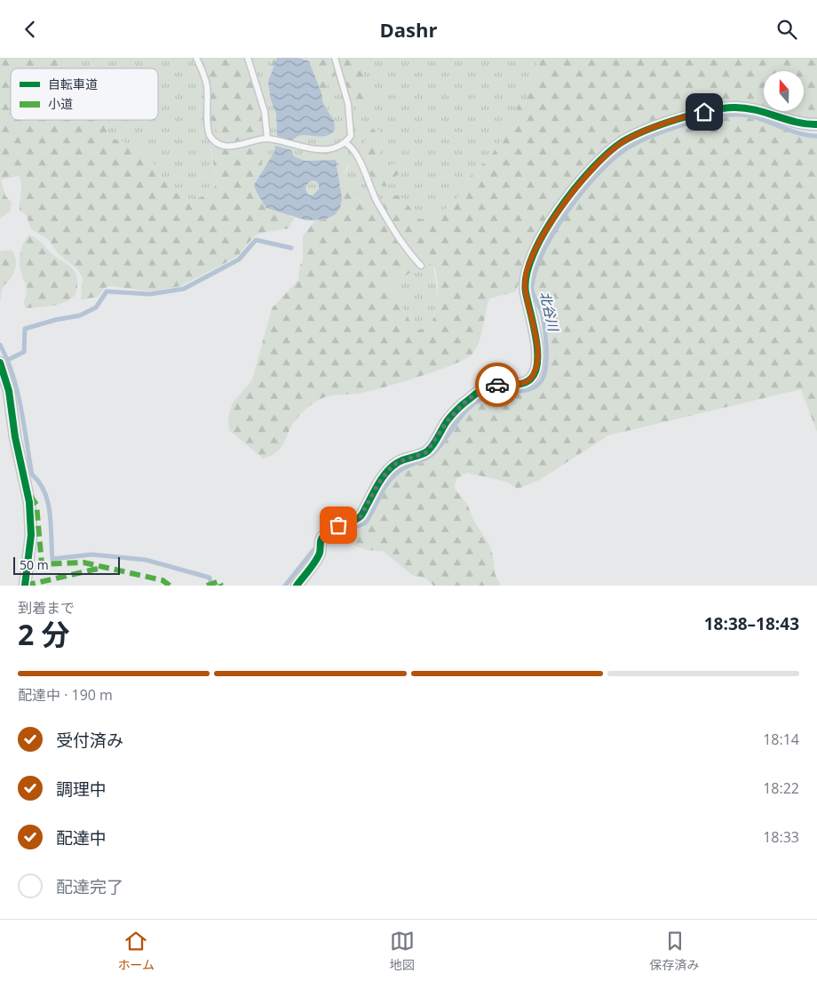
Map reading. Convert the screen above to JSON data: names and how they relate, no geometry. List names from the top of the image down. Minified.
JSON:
{"water":["北谷川"],"legend":["自転車道","小道"],"scale_bar":"50 m","north":"top","page":{"header":"Dashr","scale":"50 m","heading":["2 分","到着まで","18:38–18:43"],"bar":"配達中 · 190 m","list":[["受付済み","18:14"],["調理中","18:22"],["配達中","18:33"],"配達完了"],"tabs":["ホーム","地図","保存済み"]}}
